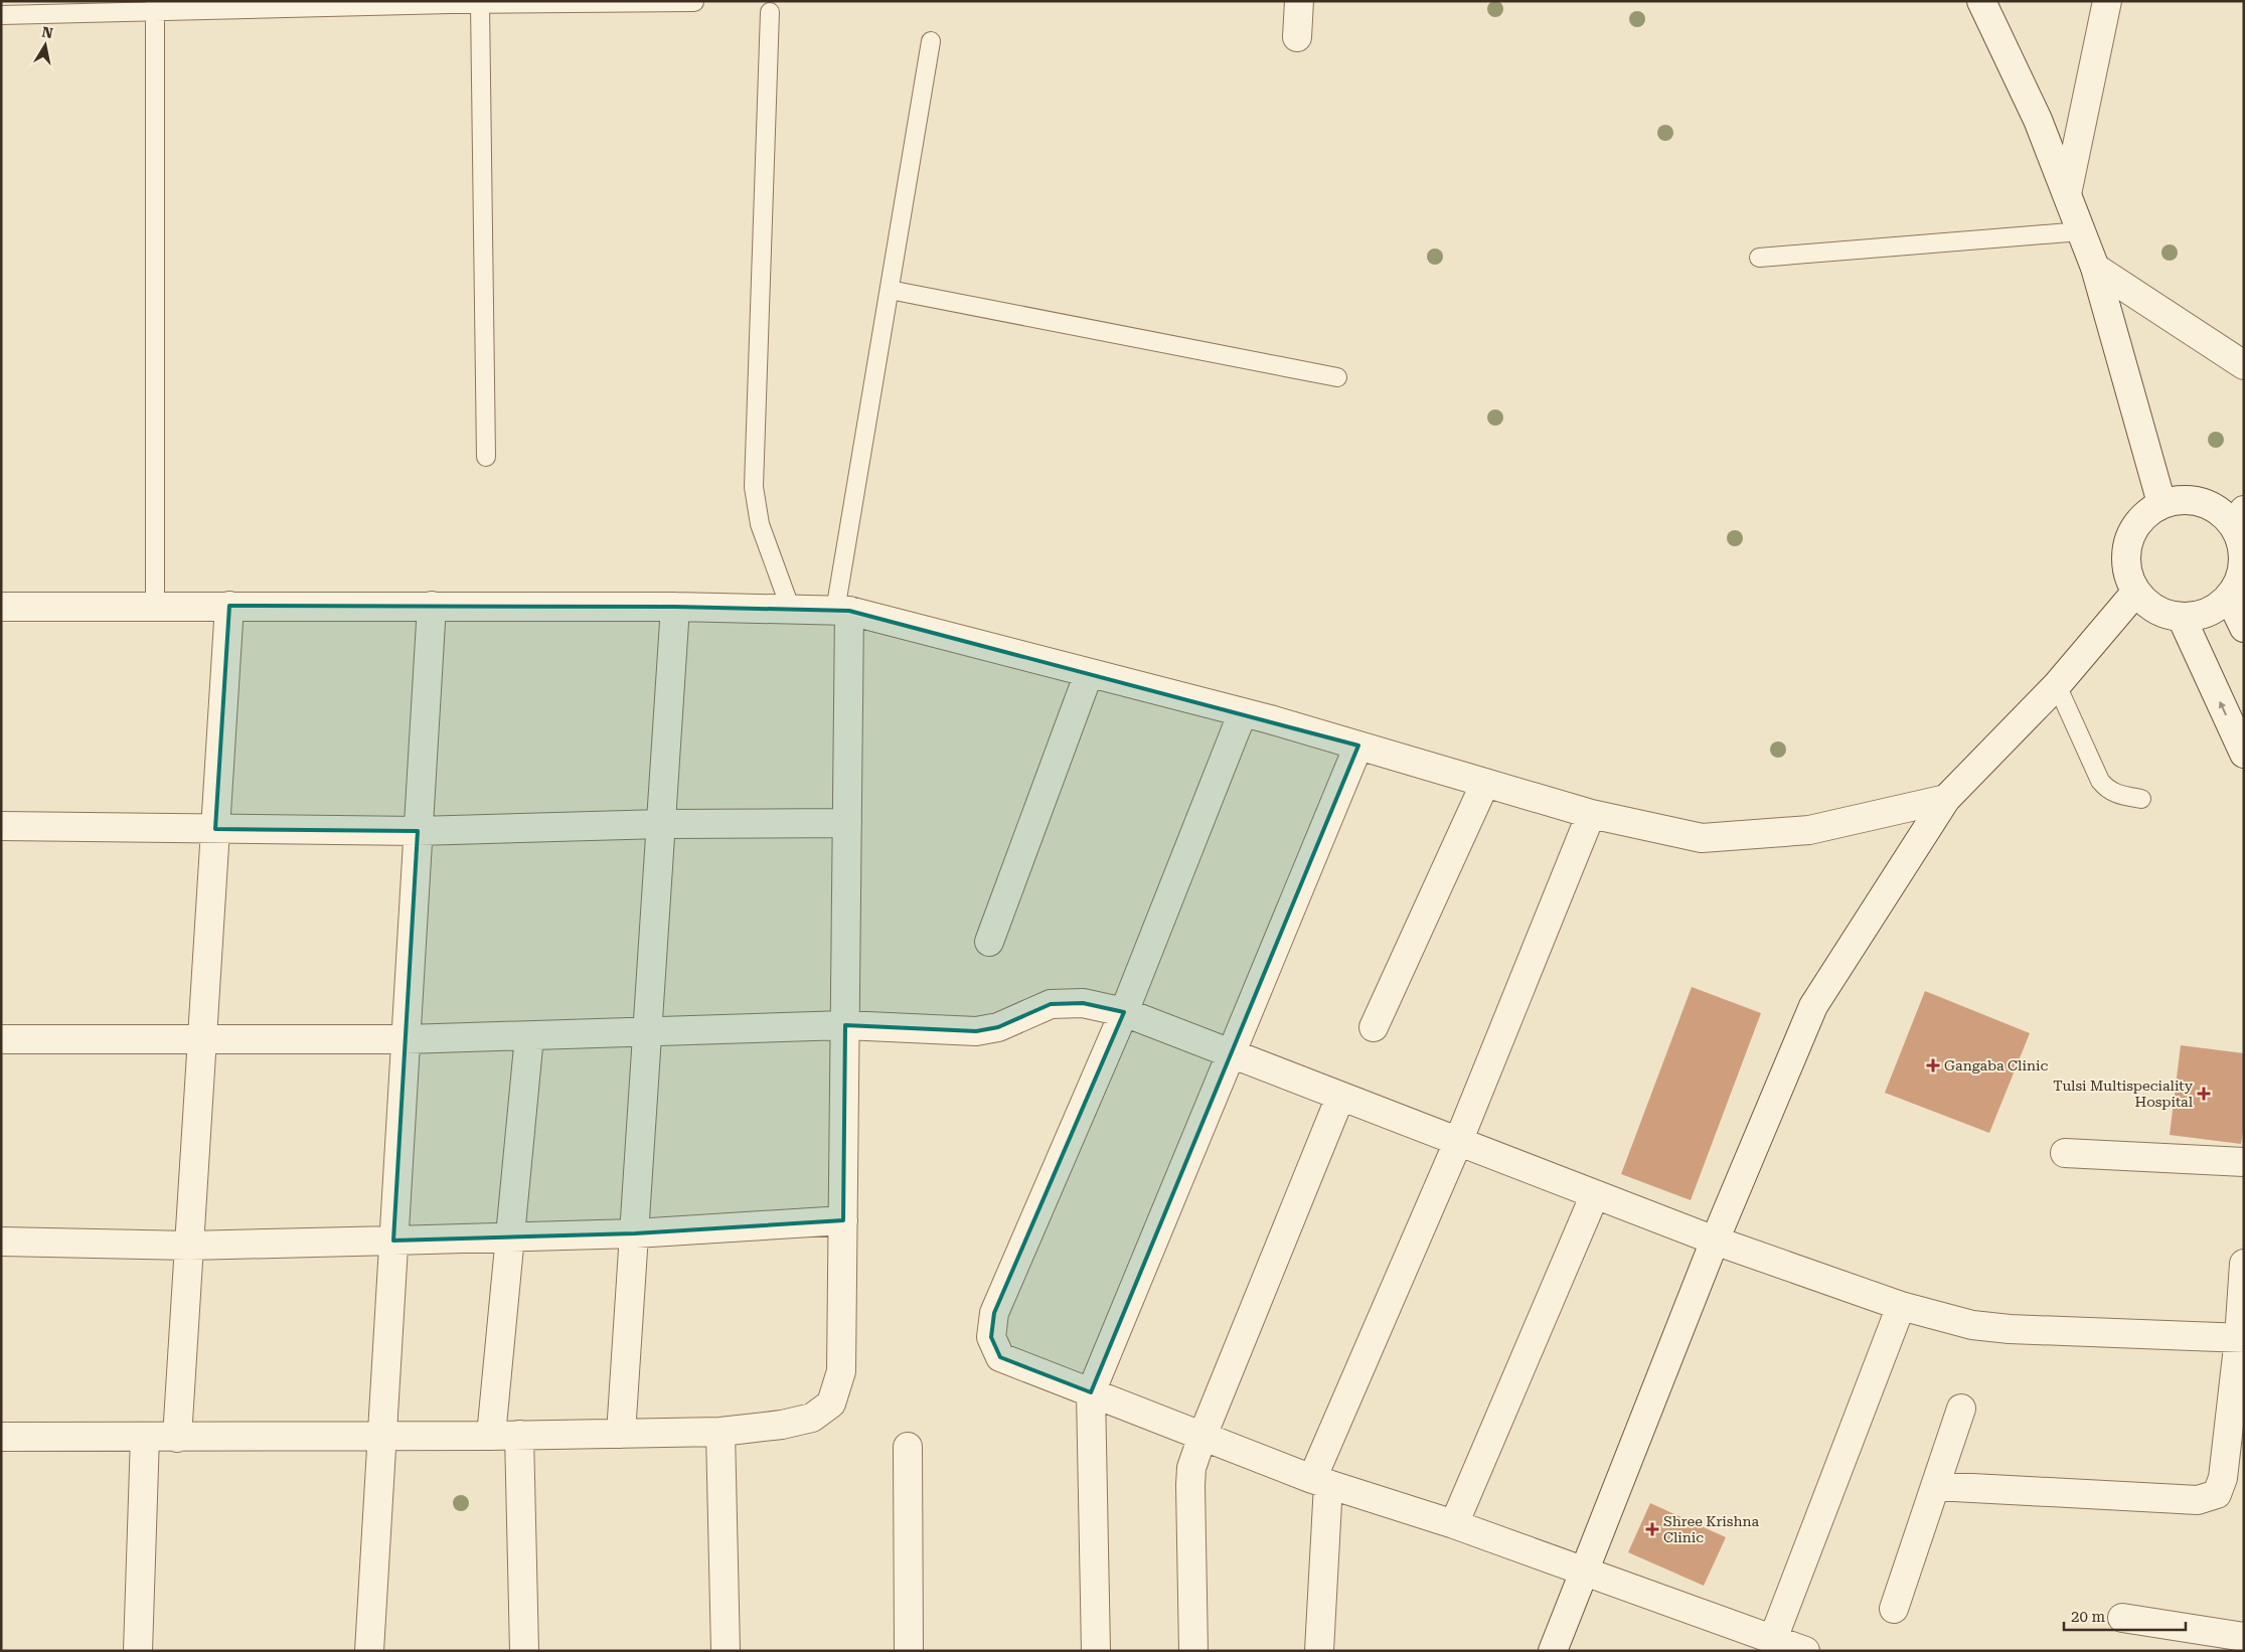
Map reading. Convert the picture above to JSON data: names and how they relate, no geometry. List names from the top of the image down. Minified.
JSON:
{"places":{"health":["Gangaba Clinic","Tulsi Multispeciality Hospital","Shree Krishna Clinic"]},"scale_bar":"20 m","north":"top"}
